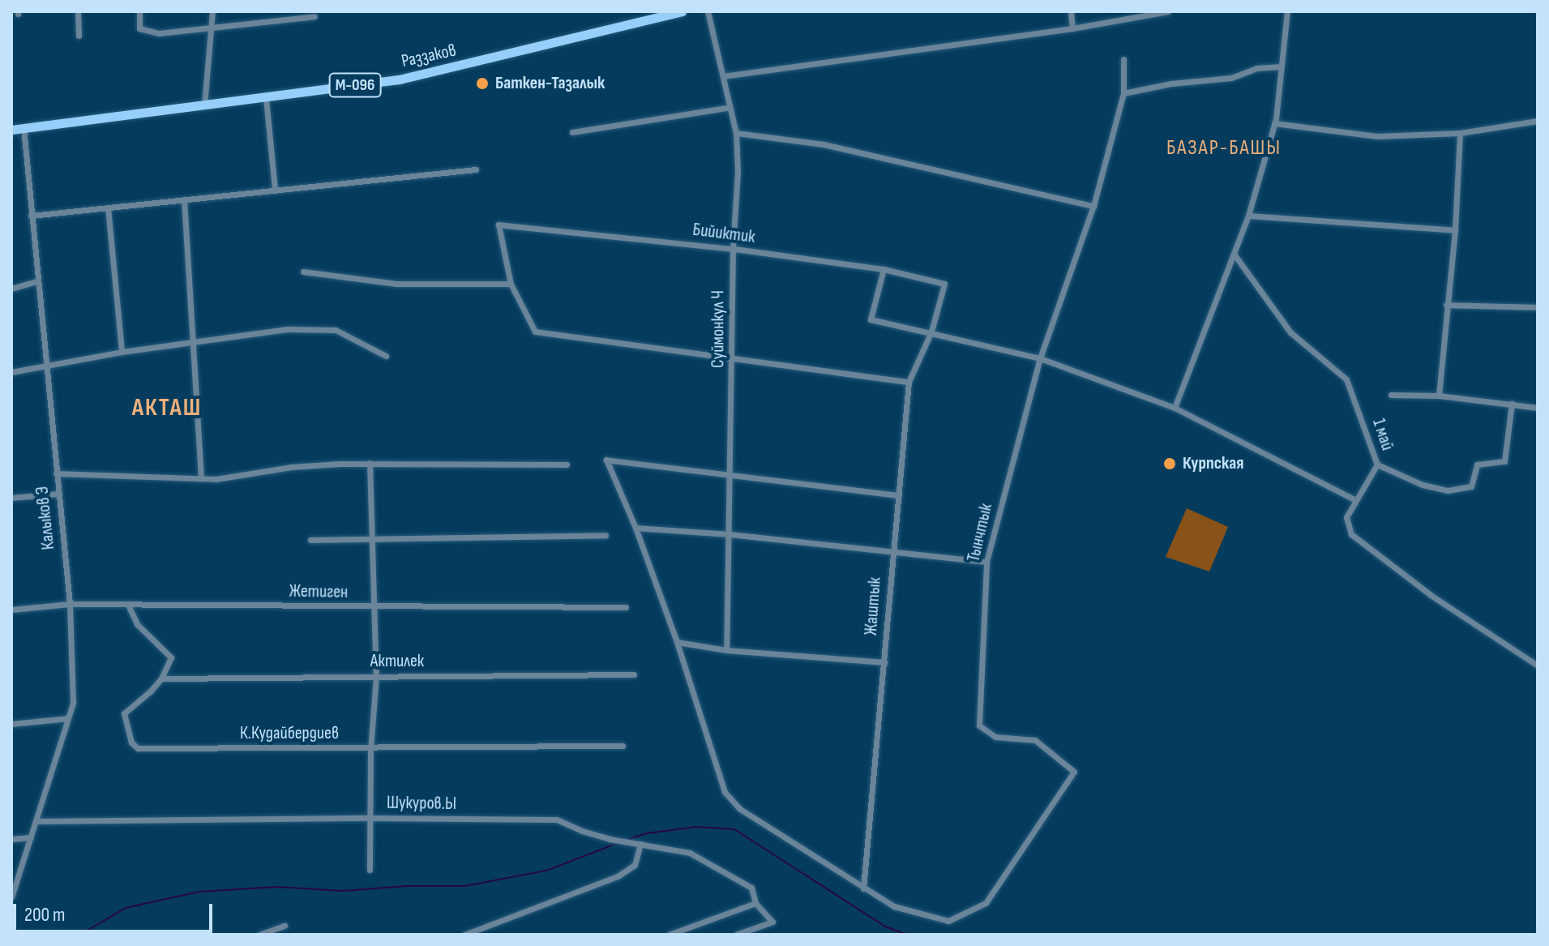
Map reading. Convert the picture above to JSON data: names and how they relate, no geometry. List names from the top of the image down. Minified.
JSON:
{"streets":{"main road":["Раззаков","М-096"],"street":["Бийиктик","Суймонкул Ч","1 май","Калыков Э","Тынчтык","Жетиген","Жаштык","Актилек","К.Кудайбердиев","Шукуров.Ы"]},"crossings":[["Раззаков","М-096"],["Раззаков","Калыков Э"],["М-096","Калыков Э"],["Бийиктик","Суймонкул Ч"],["Бийиктик","Жаштык"],["Калыков Э","Жетиген"],["Калыков Э","Шукуров.Ы"],["Тынчтык","Жаштык"],["Актилек","К.Кудайбердиев"]],"districts":["БАЗАР-БАШЫ","АКТАШ"],"places":["Баткен-Тазалык","Курпская"],"scale_bar":"200 m"}
